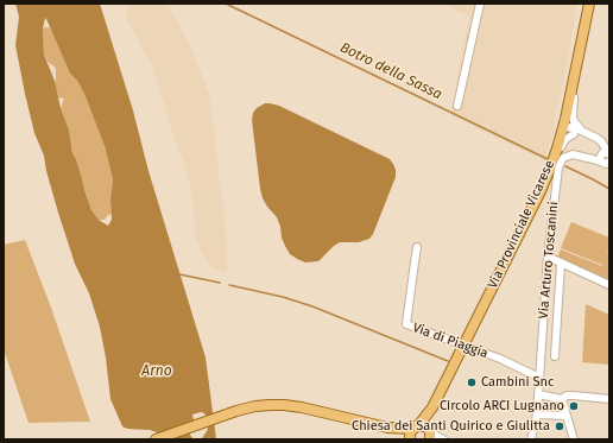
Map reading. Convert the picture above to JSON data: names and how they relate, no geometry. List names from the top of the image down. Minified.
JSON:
{"streets":{"main road":["Via Provinciale Vicarese"],"street":["Via Arturo Toscanini","Via di Piaggia"]},"crossings":[["Via Provinciale Vicarese","Via di Piaggia"],["Via Arturo Toscanini","Via di Piaggia"]],"water":["Botro della Sassa","Arno"],"places":["Cambini Snc","Circolo ARCI Lugnano","Chiesa dei Santi Quirico e Giulitta"]}
